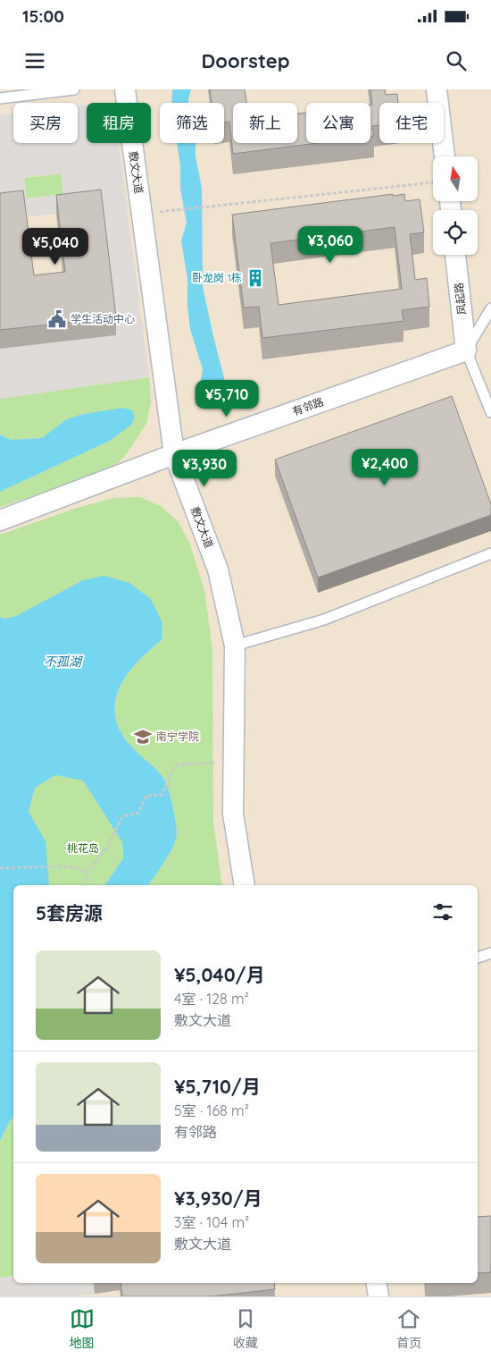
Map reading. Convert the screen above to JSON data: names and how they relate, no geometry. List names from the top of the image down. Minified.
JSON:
{"streets":{"street":["敷文大道","凤起路","有邻路"]},"crossings":[["敷文大道","有邻路"],["凤起路","有邻路"]],"water":["不孤湖"],"parks":["桃花岛"],"places":{"building":["卧龙岗 1栋"],"public building":["学生活动中心"],"school or university":["南宁学院"]},"north":"top","page":{"status":"15:00","header":"Doorstep","chip":["买房","租房","筛选","新上","公寓","住宅"],"price":["¥3,060","¥5,040","¥5,710","¥2,400","¥3,930"],"heading":"5套房源","list":[{"name":"¥5,040/月","note":"4室 · 128 m² · 敷文大道"},{"name":"¥5,710/月","note":"5室 · 168 m² · 有邻路"},{"name":"¥3,930/月","note":"3室 · 104 m² · 敷文大道"}],"tabs":["地图","收藏","首页"]}}
